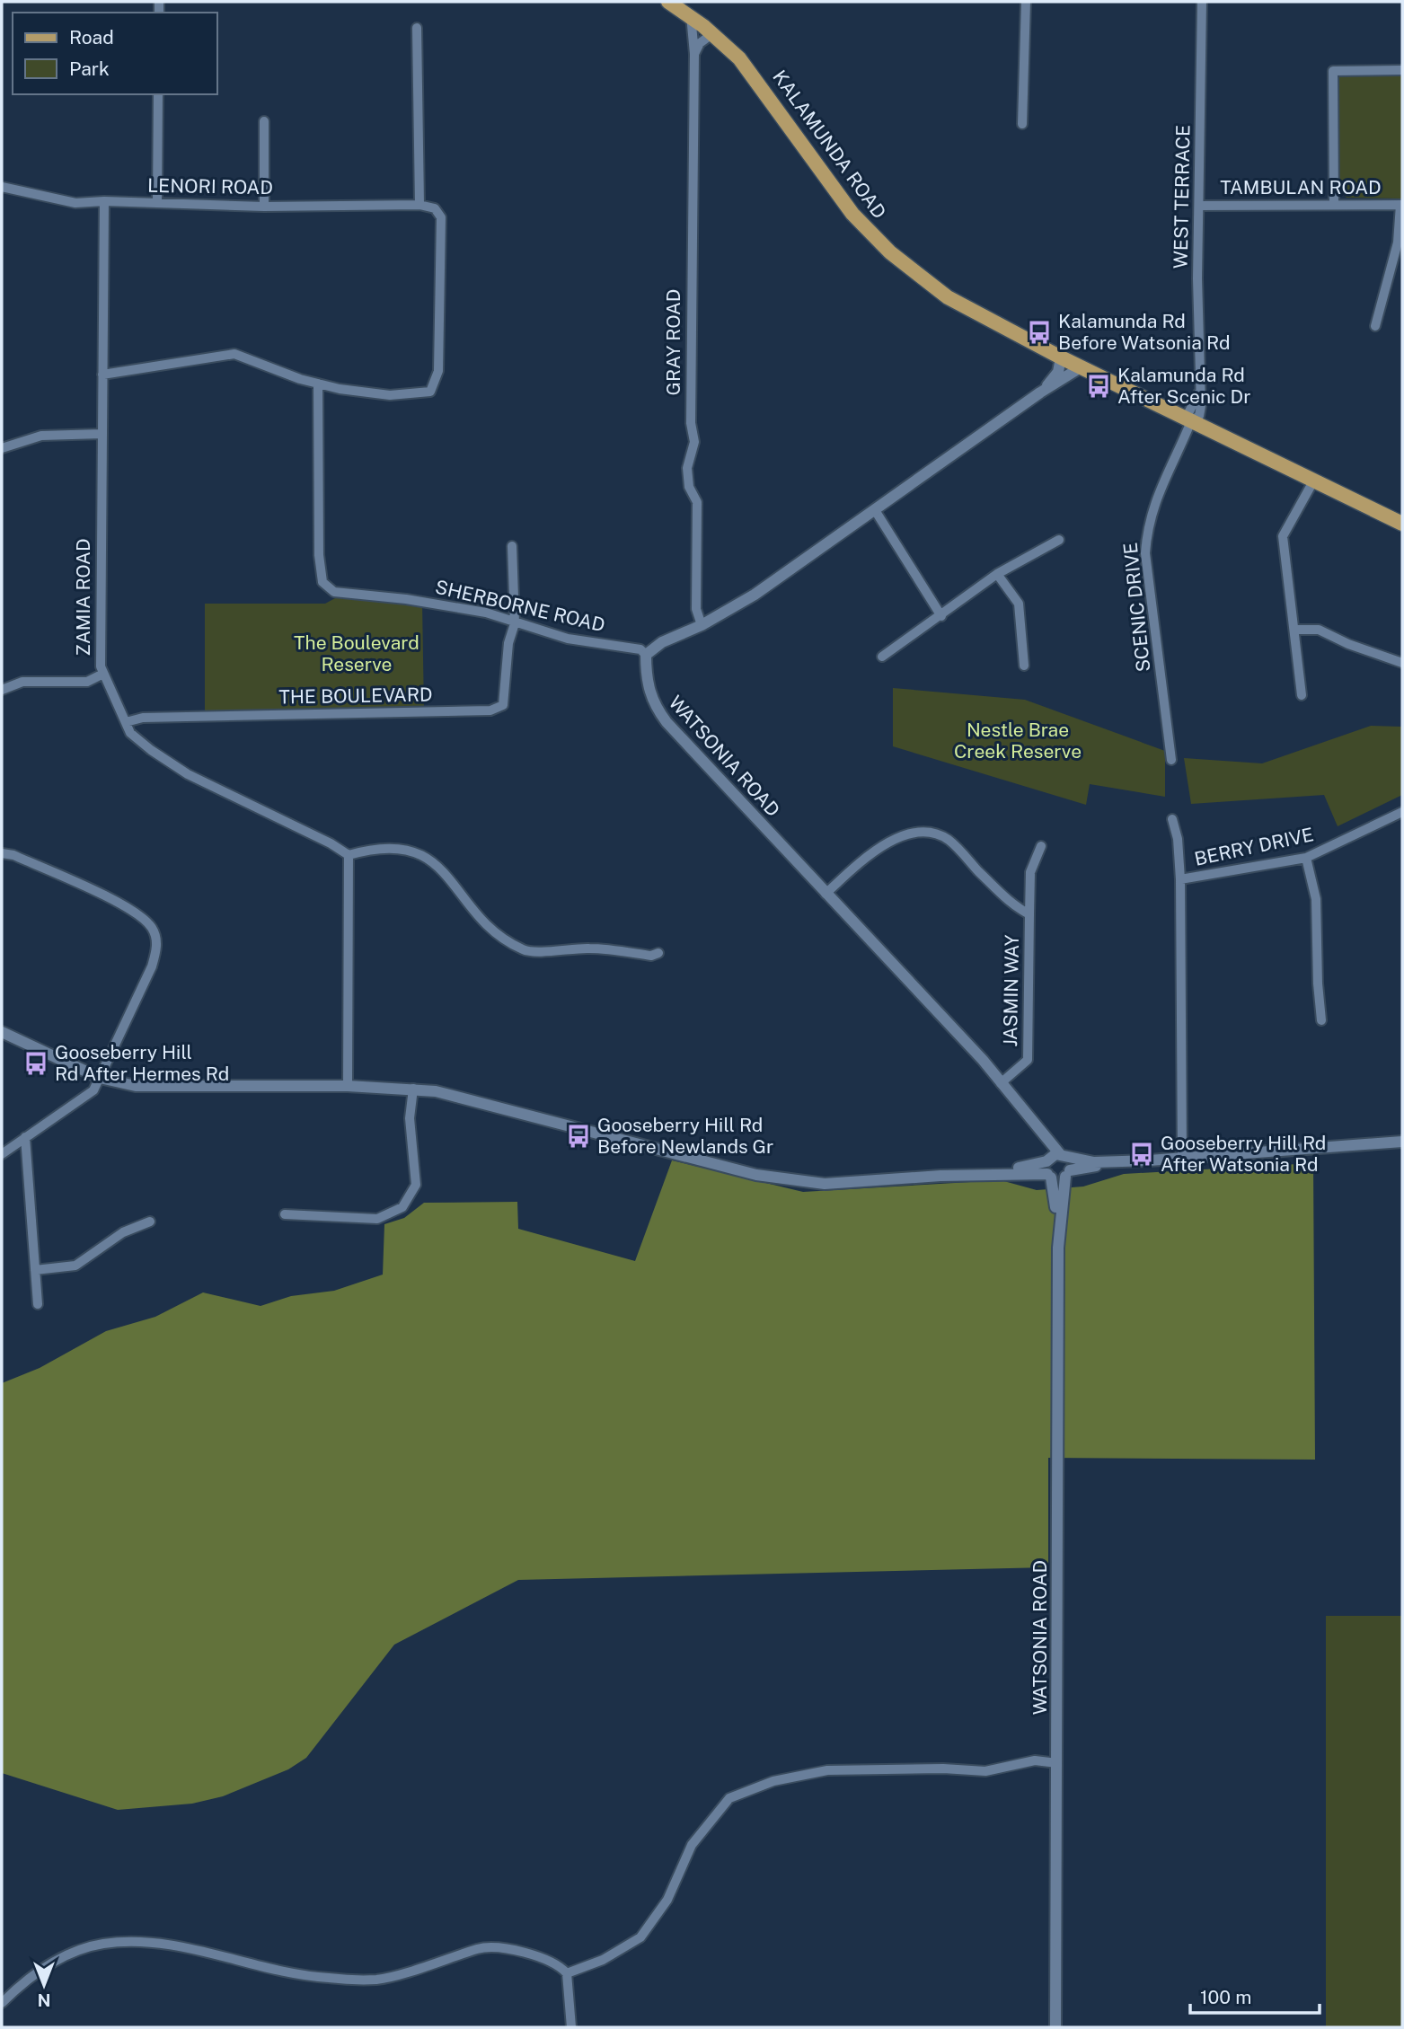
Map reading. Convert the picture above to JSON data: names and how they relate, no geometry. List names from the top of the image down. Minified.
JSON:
{"streets":{"main road":["KALAMUNDA ROAD"],"street":["LENORI ROAD","TAMBULAN ROAD","WEST TERRACE","GRAY ROAD","ZAMIA ROAD","SHERBORNE ROAD","SCENIC DRIVE","THE BOULEVARD","WATSONIA ROAD","BERRY DRIVE","JASMIN WAY"]},"crossings":[["KALAMUNDA ROAD","WEST TERRACE"],["KALAMUNDA ROAD","GRAY ROAD"],["KALAMUNDA ROAD","SCENIC DRIVE"],["LENORI ROAD","ZAMIA ROAD"],["TAMBULAN ROAD","WEST TERRACE"],["WEST TERRACE","SCENIC DRIVE"],["ZAMIA ROAD","THE BOULEVARD"],["SHERBORNE ROAD","THE BOULEVARD"],["SHERBORNE ROAD","WATSONIA ROAD"],["WATSONIA ROAD","JASMIN WAY"]],"parks":["The Boulevard Reserve","Nestle Brae Creek Reserve"],"places":{"bus stop":["Kalamunda Rd Before Watsonia Rd","Kalamunda Rd After Scenic Dr","Gooseberry Hill Rd After Hermes Rd","Gooseberry Hill Rd Before Newlands Gr","Gooseberry Hill Rd After Watsonia Rd"]},"legend":["Road","Park"],"scale_bar":"100 m","north":"bottom"}
